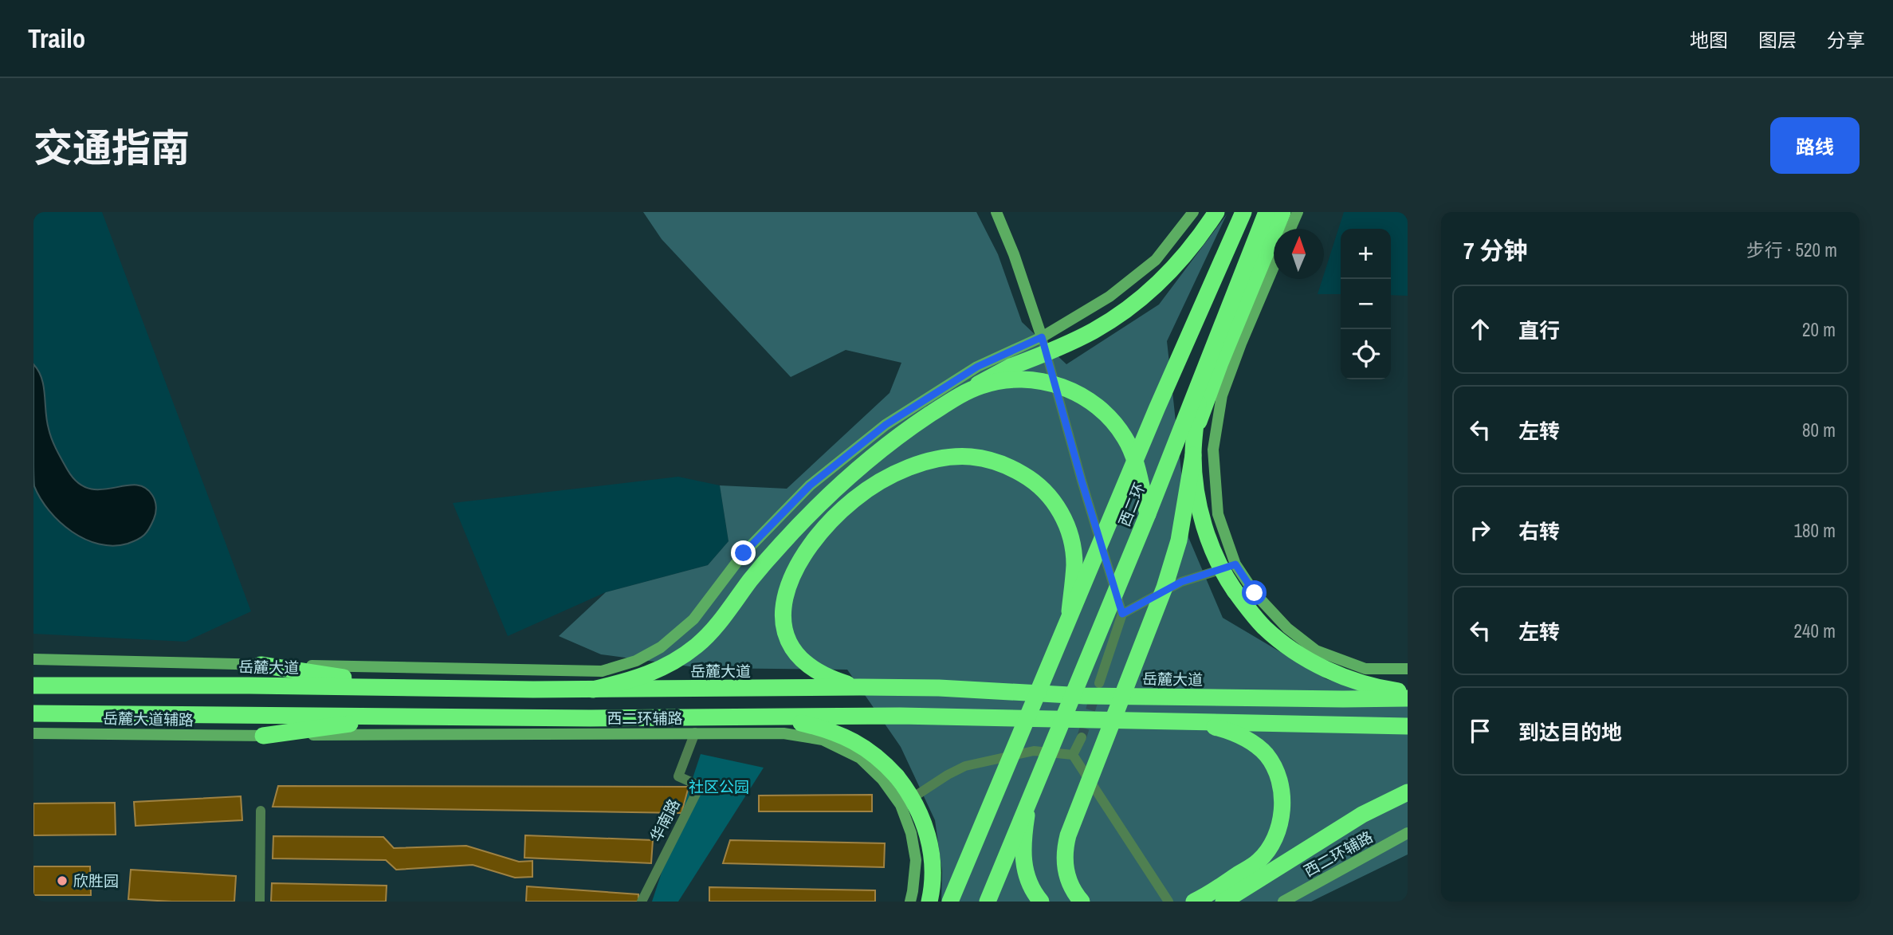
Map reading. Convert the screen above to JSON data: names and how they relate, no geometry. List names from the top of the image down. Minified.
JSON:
{"streets":{"highway":["西二环","岳麓大道"],"street":["西二环辅路","岳麓大道辅路","华南路"]},"crossings":[["西二环辅路","岳麓大道辅路"],["西二环辅路","华南路"]],"parks":["社区公园"],"places":["欣胜园"],"north":"top","page":{"header":"Trailo","nav":["地图","图层","分享"],"title":"交通指南","buttons":"路线","heading":["7 分钟","步行 · 520 m"],"map_buttons":["+","−"],"list":[["直行","20 m"],["左转","80 m"],["右转","180 m"],["左转","240 m"],"到达目的地"]}}
